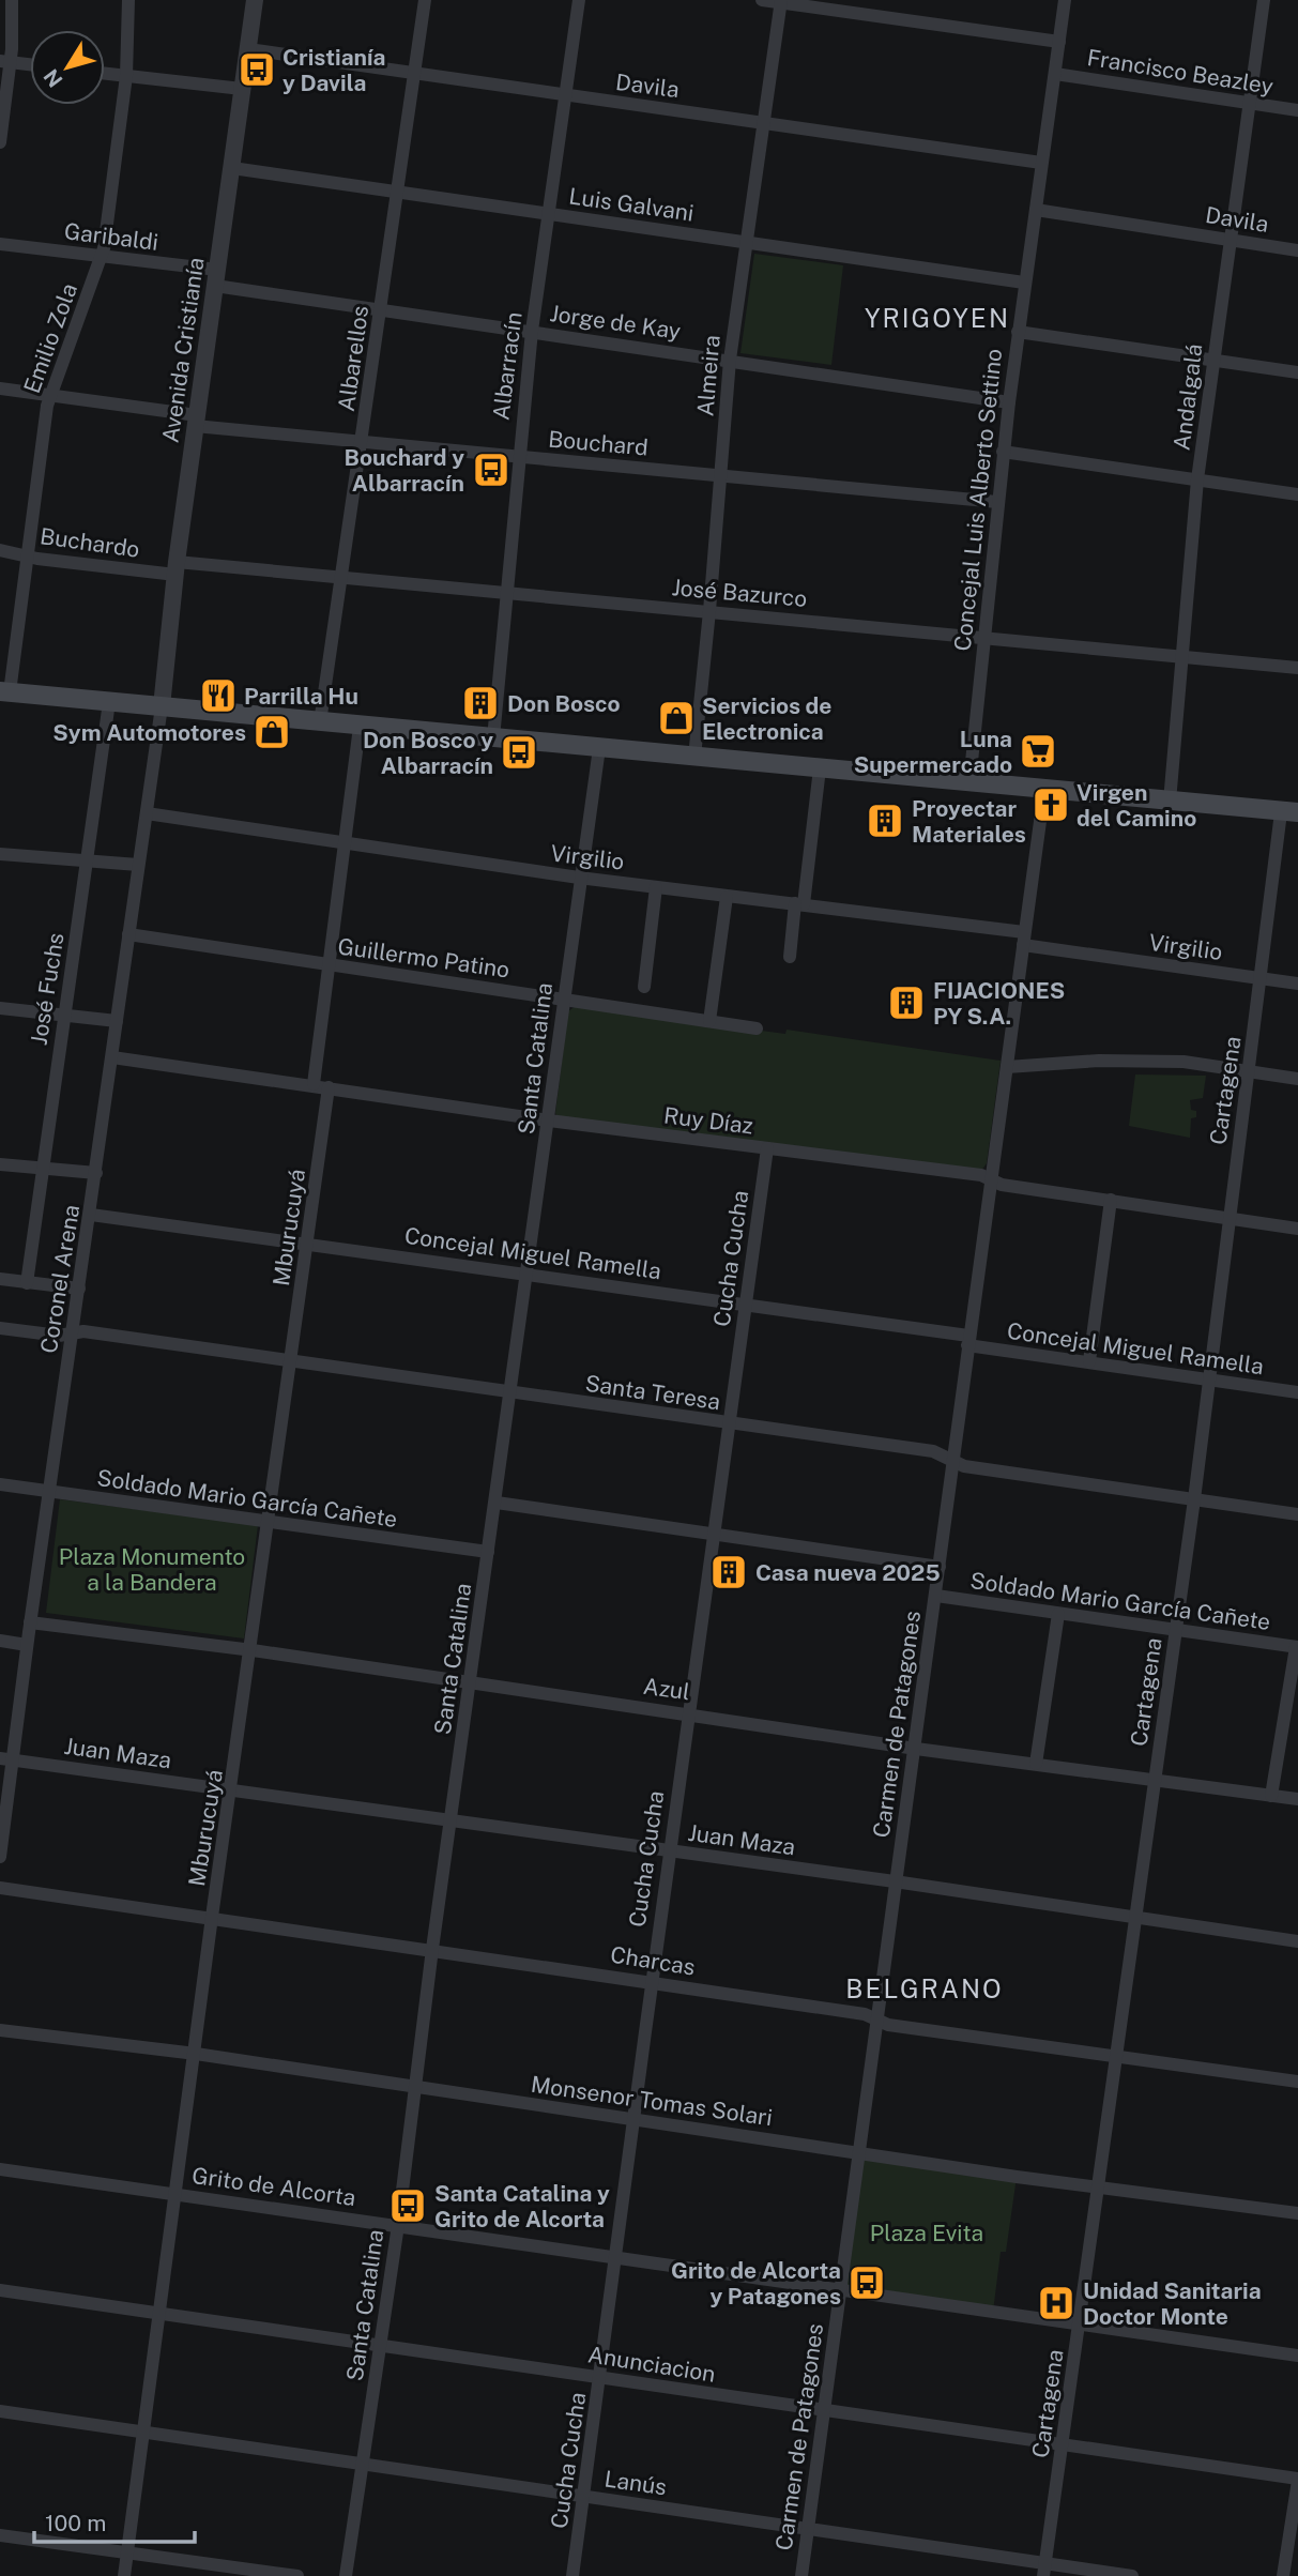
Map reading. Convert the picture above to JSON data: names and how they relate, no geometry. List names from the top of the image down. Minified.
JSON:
{"streets":{"street":["Francisco Beazley","Davila","Luis Galvani","Garibaldi","Jorge de Kay","Emilio Zola","Avenida Cristianía","Albarellos","Albarracín","Almeira","Andalgalá","Bouchard","Concejal Luis Alberto Settino","Buchardo","José Bazurco","Virgilio","Guillermo Patino","José Fuchs","Santa Catalina","Cartagena","Ruy Díaz","Mburucuyá","Concejal Miguel Ramella","Cucha Cucha","Coronel Arena","Santa Teresa","Soldado Mario García Cañete","Azul","Carmen de Patagones","Juan Maza","Charcas","Monsenor Tomas Solari","Grito de Alcorta","Anunciacion","Lanús"]},"crossings":[["Francisco Beazley","Almeira"],["Francisco Beazley","Andalgalá"],["Francisco Beazley","Concejal Luis Alberto Settino"],["Davila","Avenida Cristianía"],["Davila","Albarellos"],["Davila","Albarracín"],["Davila","Almeira"],["Davila","Andalgalá"],["Davila","Concejal Luis Alberto Settino"],["Luis Galvani","Avenida Cristianía"],["Luis Galvani","Albarellos"],["Luis Galvani","Albarracín"],["Luis Galvani","Almeira"],["Luis Galvani","Concejal Luis Alberto Settino"],["Garibaldi","Jorge de Kay"],["Garibaldi","Emilio Zola"],["Garibaldi","Avenida Cristianía"],["Jorge de Kay","Avenida Cristianía"],["Jorge de Kay","Albarellos"],["Jorge de Kay","Albarracín"],["Jorge de Kay","Almeira"],["Jorge de Kay","Concejal Luis Alberto Settino"],["Emilio Zola","Bouchard"],["Emilio Zola","Buchardo"],["Avenida Cristianía","Bouchard"],["Avenida Cristianía","Buchardo"],["Avenida Cristianía","José Bazurco"],["Avenida Cristianía","Coronel Arena"],["Albarellos","Bouchard"],["Albarellos","José Bazurco"],["Albarracín","Bouchard"],["Albarracín","José Bazurco"],["Almeira","Bouchard"],["Almeira","José Bazurco"],["Andalgalá","José Bazurco"],["Bouchard","Concejal Luis Alberto Settino"],["Concejal Luis Alberto Settino","José Bazurco"],["Buchardo","José Bazurco"],["Virgilio","Santa Catalina"],["Virgilio","Cartagena"],["Virgilio","Coronel Arena"],["Virgilio","Carmen de Patagones"],["Guillermo Patino","Santa Catalina"],["Guillermo Patino","Coronel Arena"],["Santa Catalina","Ruy Díaz"],["Santa Catalina","Concejal Miguel Ramella"],["Santa Catalina","Santa Teresa"],["Santa Catalina","Soldado Mario García Cañete"],["Santa Catalina","Azul"],["Santa Catalina","Juan Maza"],["Santa Catalina","Charcas"],["Santa Catalina","Monsenor Tomas Solari"],["Santa Catalina","Grito de Alcorta"],["Santa Catalina","Anunciacion"],["Santa Catalina","Lanús"],["Cartagena","Ruy Díaz"],["Cartagena","Concejal Miguel Ramella"],["Cartagena","Santa Teresa"],["Cartagena","Soldado Mario García Cañete"],["Cartagena","Azul"],["Cartagena","Juan Maza"],["Cartagena","Charcas"],["Cartagena","Monsenor Tomas Solari"],["Cartagena","Grito de Alcorta"],["Cartagena","Anunciacion"],["Cartagena","Lanús"],["Ruy Díaz","Mburucuyá"],["Ruy Díaz","Cucha Cucha"],["Ruy Díaz","Coronel Arena"],["Ruy Díaz","Carmen de Patagones"],["Mburucuyá","Concejal Miguel Ramella"],["Mburucuyá","Santa Teresa"],["Mburucuyá","Soldado Mario García Cañete"],["Mburucuyá","Azul"],["Mburucuyá","Juan Maza"],["Mburucuyá","Charcas"],["Mburucuyá","Monsenor Tomas Solari"],["Mburucuyá","Grito de Alcorta"],["Mburucuyá","Anunciacion"],["Mburucuyá","Lanús"],["Concejal Miguel Ramella","Cucha Cucha"],["Concejal Miguel Ramella","Coronel Arena"],["Concejal Miguel Ramella","Carmen de Patagones"],["Cucha Cucha","Santa Teresa"],["Cucha Cucha","Soldado Mario García Cañete"],["Cucha Cucha","Azul"],["Cucha Cucha","Juan Maza"],["Cucha Cucha","Charcas"],["Cucha Cucha","Monsenor Tomas Solari"],["Cucha Cucha","Grito de Alcorta"],["Cucha Cucha","Anunciacion"],["Cucha Cucha","Lanús"],["Coronel Arena","Santa Teresa"],["Coronel Arena","Soldado Mario García Cañete"],["Coronel Arena","Azul"],["Coronel Arena","Juan Maza"],["Santa Teresa","Carmen de Patagones"],["Soldado Mario García Cañete","Carmen de Patagones"],["Azul","Carmen de Patagones"],["Carmen de Patagones","Juan Maza"],["Carmen de Patagones","Charcas"],["Carmen de Patagones","Monsenor Tomas Solari"],["Carmen de Patagones","Grito de Alcorta"],["Carmen de Patagones","Anunciacion"],["Carmen de Patagones","Lanús"]],"districts":["YRIGOYEN","BELGRANO"],"parks":["Plaza Monumento a la Bandera","Plaza Evita"],"places":{"bus stop":["Cristianía y Davila","Bouchard y Albarracín","Don Bosco y Albarracín","Santa Catalina y Grito de Alcorta","Grito de Alcorta y Patagones"],"restaurant":["Parrilla Hu"],"building":["Don Bosco","Proyectar Materiales","FIJACIONES PY S.A.","Casa nueva 2025"],"shop":["Servicios de Electronica","Sym Automotores"],"supermarket":["Luna Supermercado"],"church":["Virgen del Camino"],"hospital":["Unidad Sanitaria Doctor Monte"]},"scale_bar":"100 m","north":"bottom left"}
